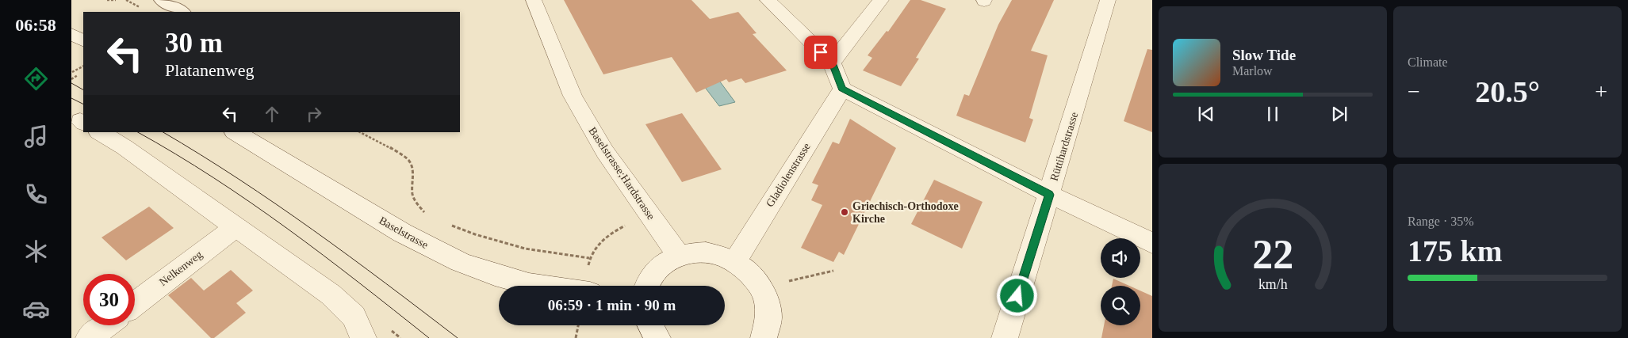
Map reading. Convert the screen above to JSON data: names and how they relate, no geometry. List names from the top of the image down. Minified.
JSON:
{"streets":{"street":["Rüttihardstrasse","Baselstrasse;Hardstrasse","Gladiolenstrasse","Baselstrasse","Nelkenweg"]},"places":["Griechisch-Orthodoxe Kirche"],"page":{"tabs":"06:58","tile":["Climate",["Range · 35%","175 km"]],"turn":["30 m","Platanenweg"],"song":["Slow Tide","Marlow"],"heat":["−","20.5°","+"],"limit":"30","trip":"06:59 · 1 min · 90 m","gauge":["22","km/h"]}}
